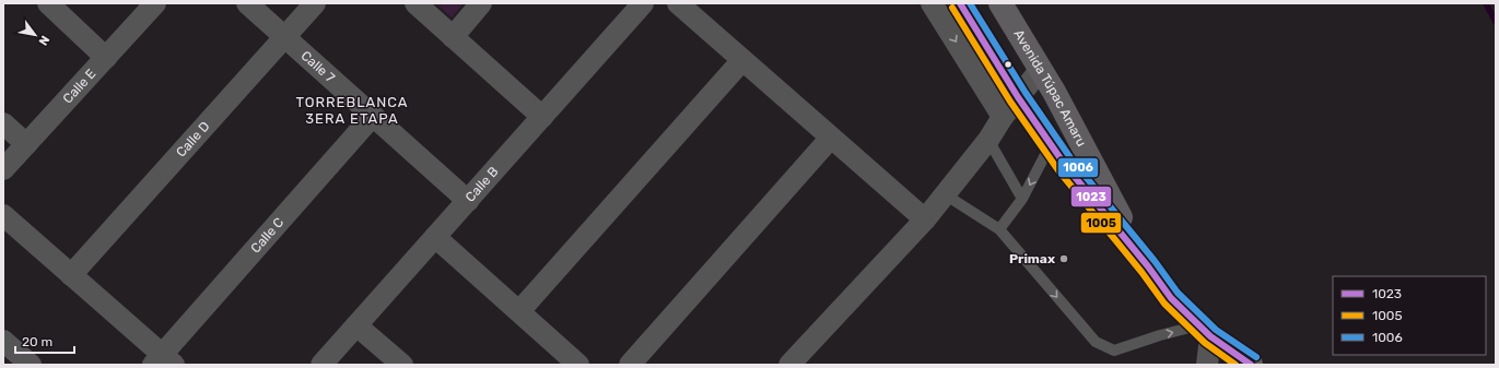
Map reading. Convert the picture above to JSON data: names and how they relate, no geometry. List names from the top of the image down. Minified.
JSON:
{"streets":{"highway":["Avenida Túpac Amaru"],"street":["Calle 7","Calle E","Calle D","Calle B","Calle C"]},"crossings":[["Calle 7","Calle D"],["Calle 7","Calle B"],["Calle 7","Calle C"]],"districts":["TORREBLANCA 3ERA ETAPA"],"places":["Primax"],"lines":["transit line 1023","transit line 1006","transit line 1005"],"legend":["1023","1005","1006"],"scale_bar":"20 m","north":"bottom right"}
